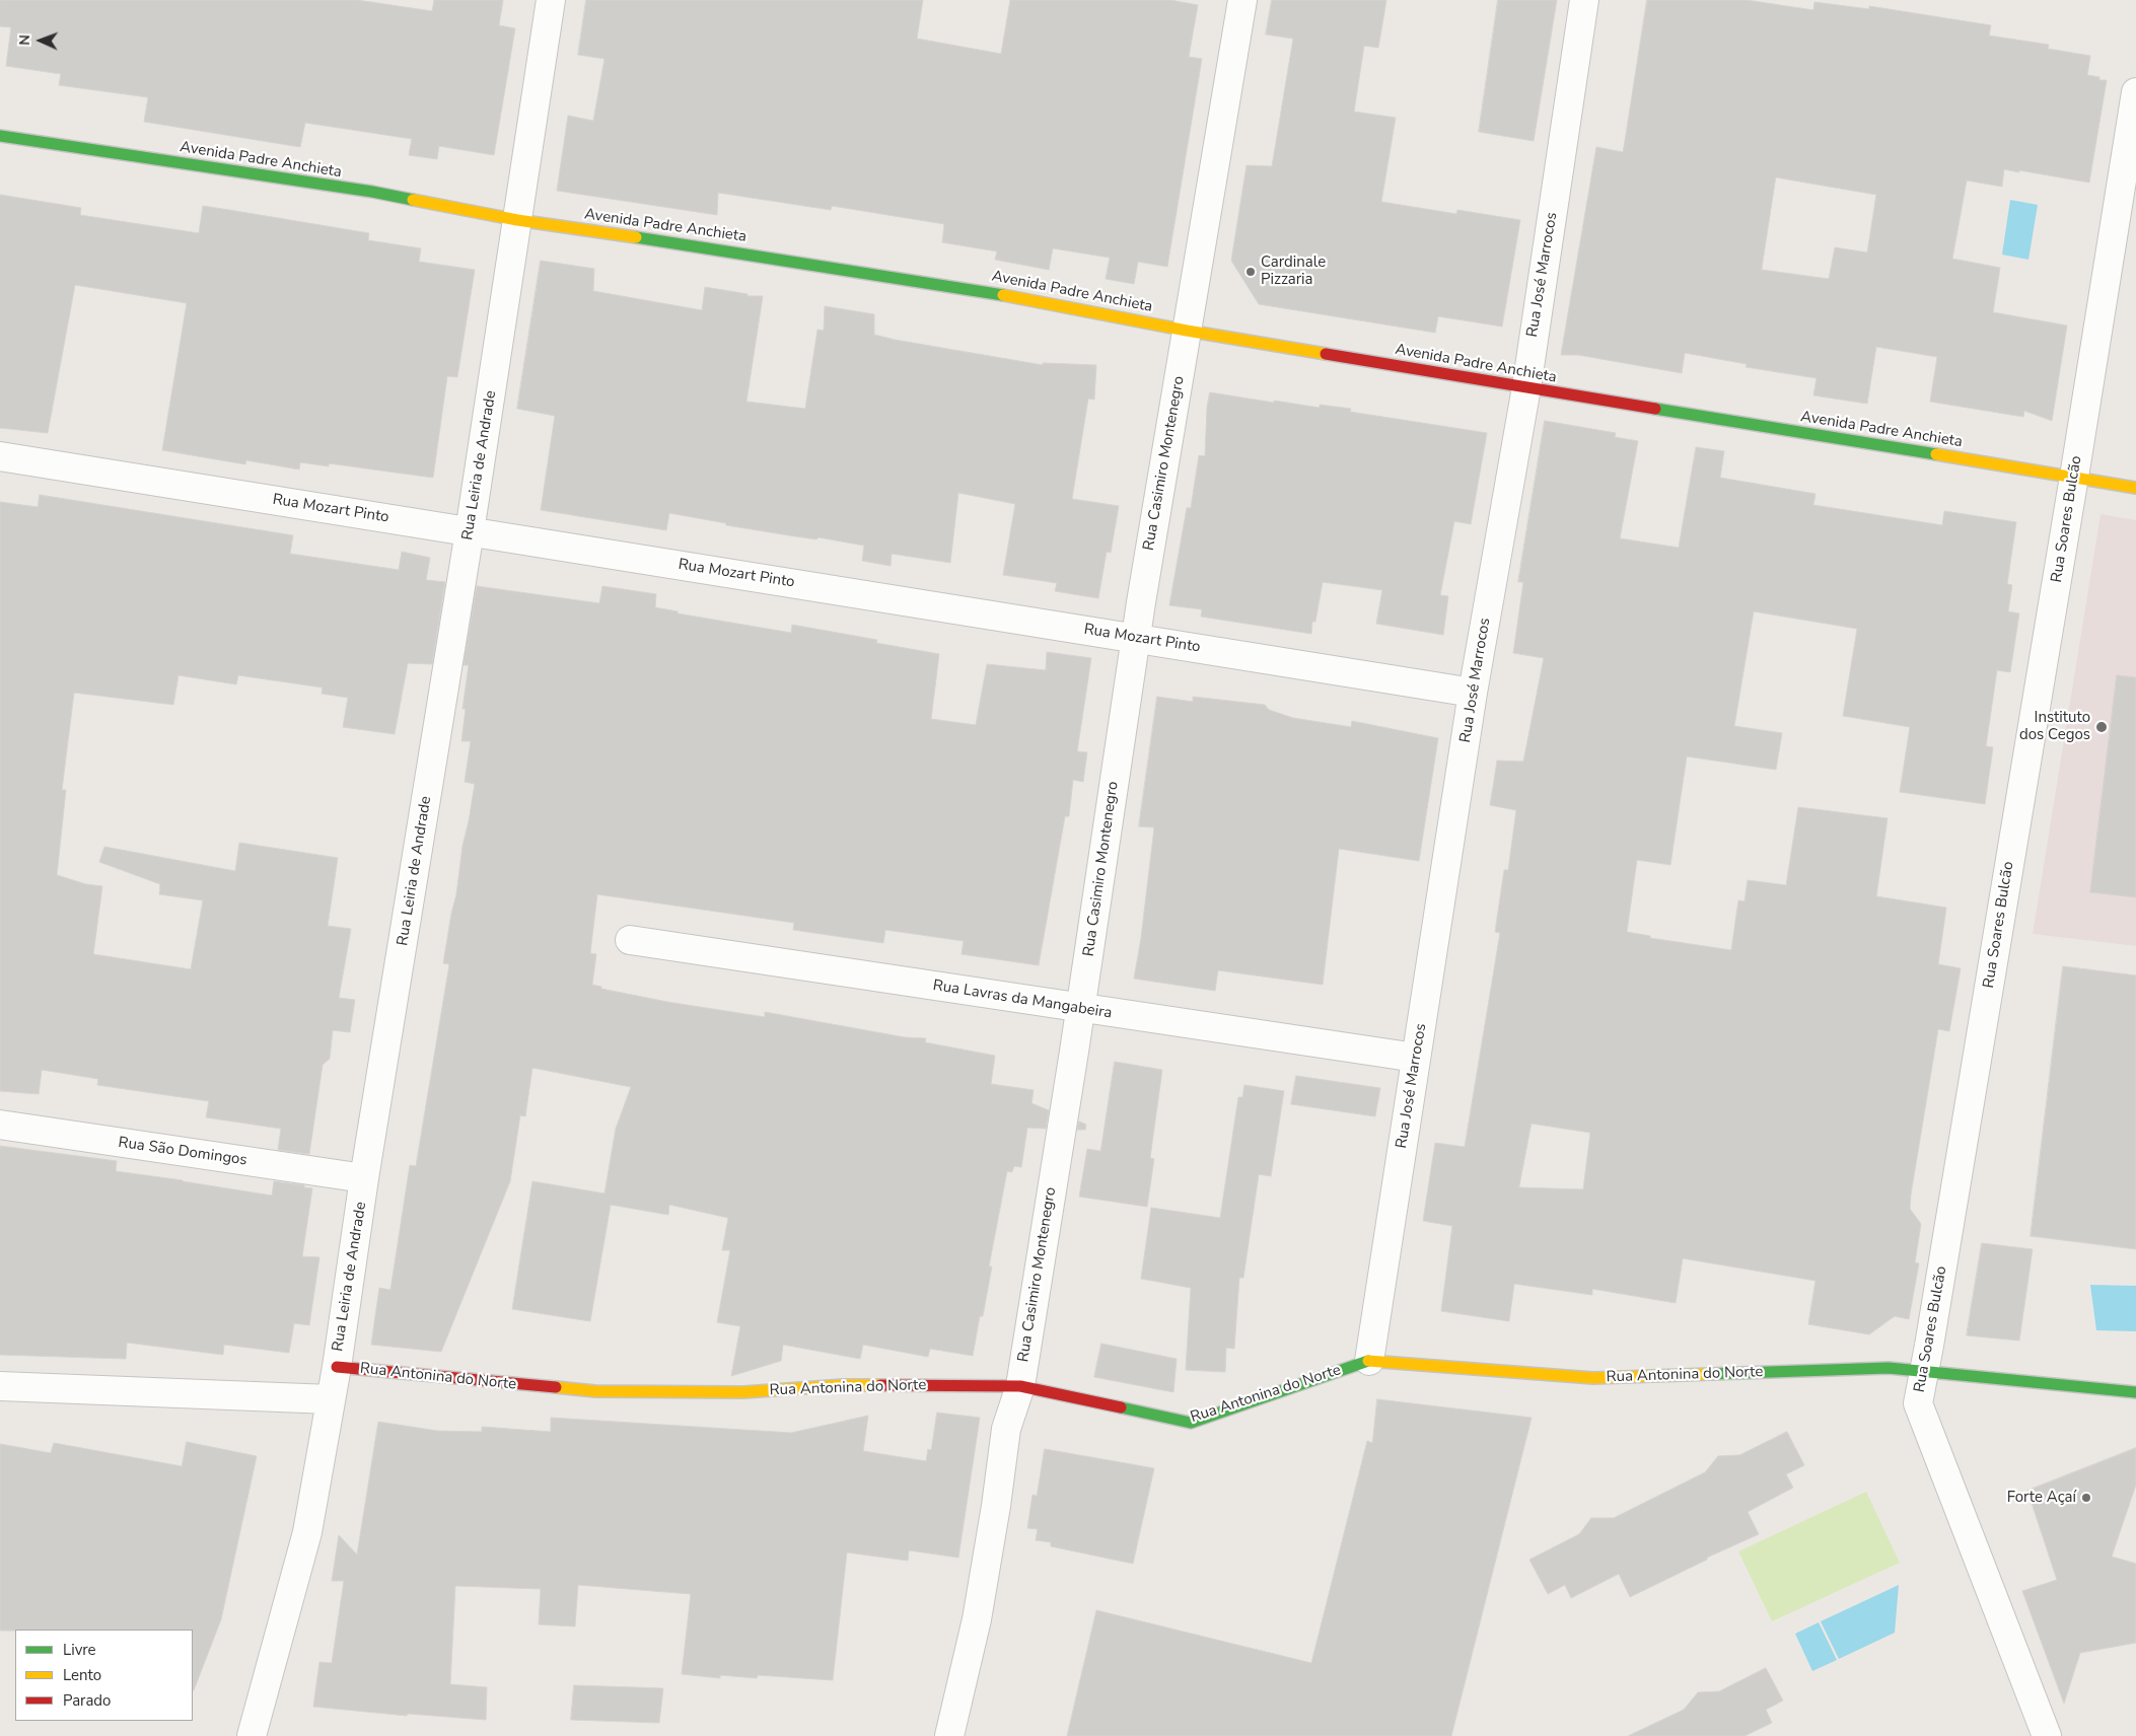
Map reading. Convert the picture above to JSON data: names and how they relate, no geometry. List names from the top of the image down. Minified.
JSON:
{"streets":{"street":["Avenida Padre Anchieta","Rua José Marrocos","Rua Casimiro Montenegro","Rua Leiria de Andrade","Rua Mozart Pinto","Rua Soares Bulcão","Rua Lavras da Mangabeira","Rua São Domingos","Rua Antonina do Norte"]},"crossings":[["Avenida Padre Anchieta","Rua José Marrocos"],["Avenida Padre Anchieta","Rua Casimiro Montenegro"],["Avenida Padre Anchieta","Rua Leiria de Andrade"],["Avenida Padre Anchieta","Rua Soares Bulcão"],["Rua José Marrocos","Rua Mozart Pinto"],["Rua José Marrocos","Rua Lavras da Mangabeira"],["Rua José Marrocos","Rua Antonina do Norte"],["Rua Casimiro Montenegro","Rua Mozart Pinto"],["Rua Casimiro Montenegro","Rua Lavras da Mangabeira"],["Rua Casimiro Montenegro","Rua Antonina do Norte"],["Rua Leiria de Andrade","Rua Mozart Pinto"],["Rua Leiria de Andrade","Rua São Domingos"],["Rua Leiria de Andrade","Rua Antonina do Norte"],["Rua Soares Bulcão","Rua Antonina do Norte"]],"places":["Cardinale Pizzaria","Instituto dos Cegos","Forte Açaí"],"legend":["Livre","Lento","Parado"],"north":"left"}
